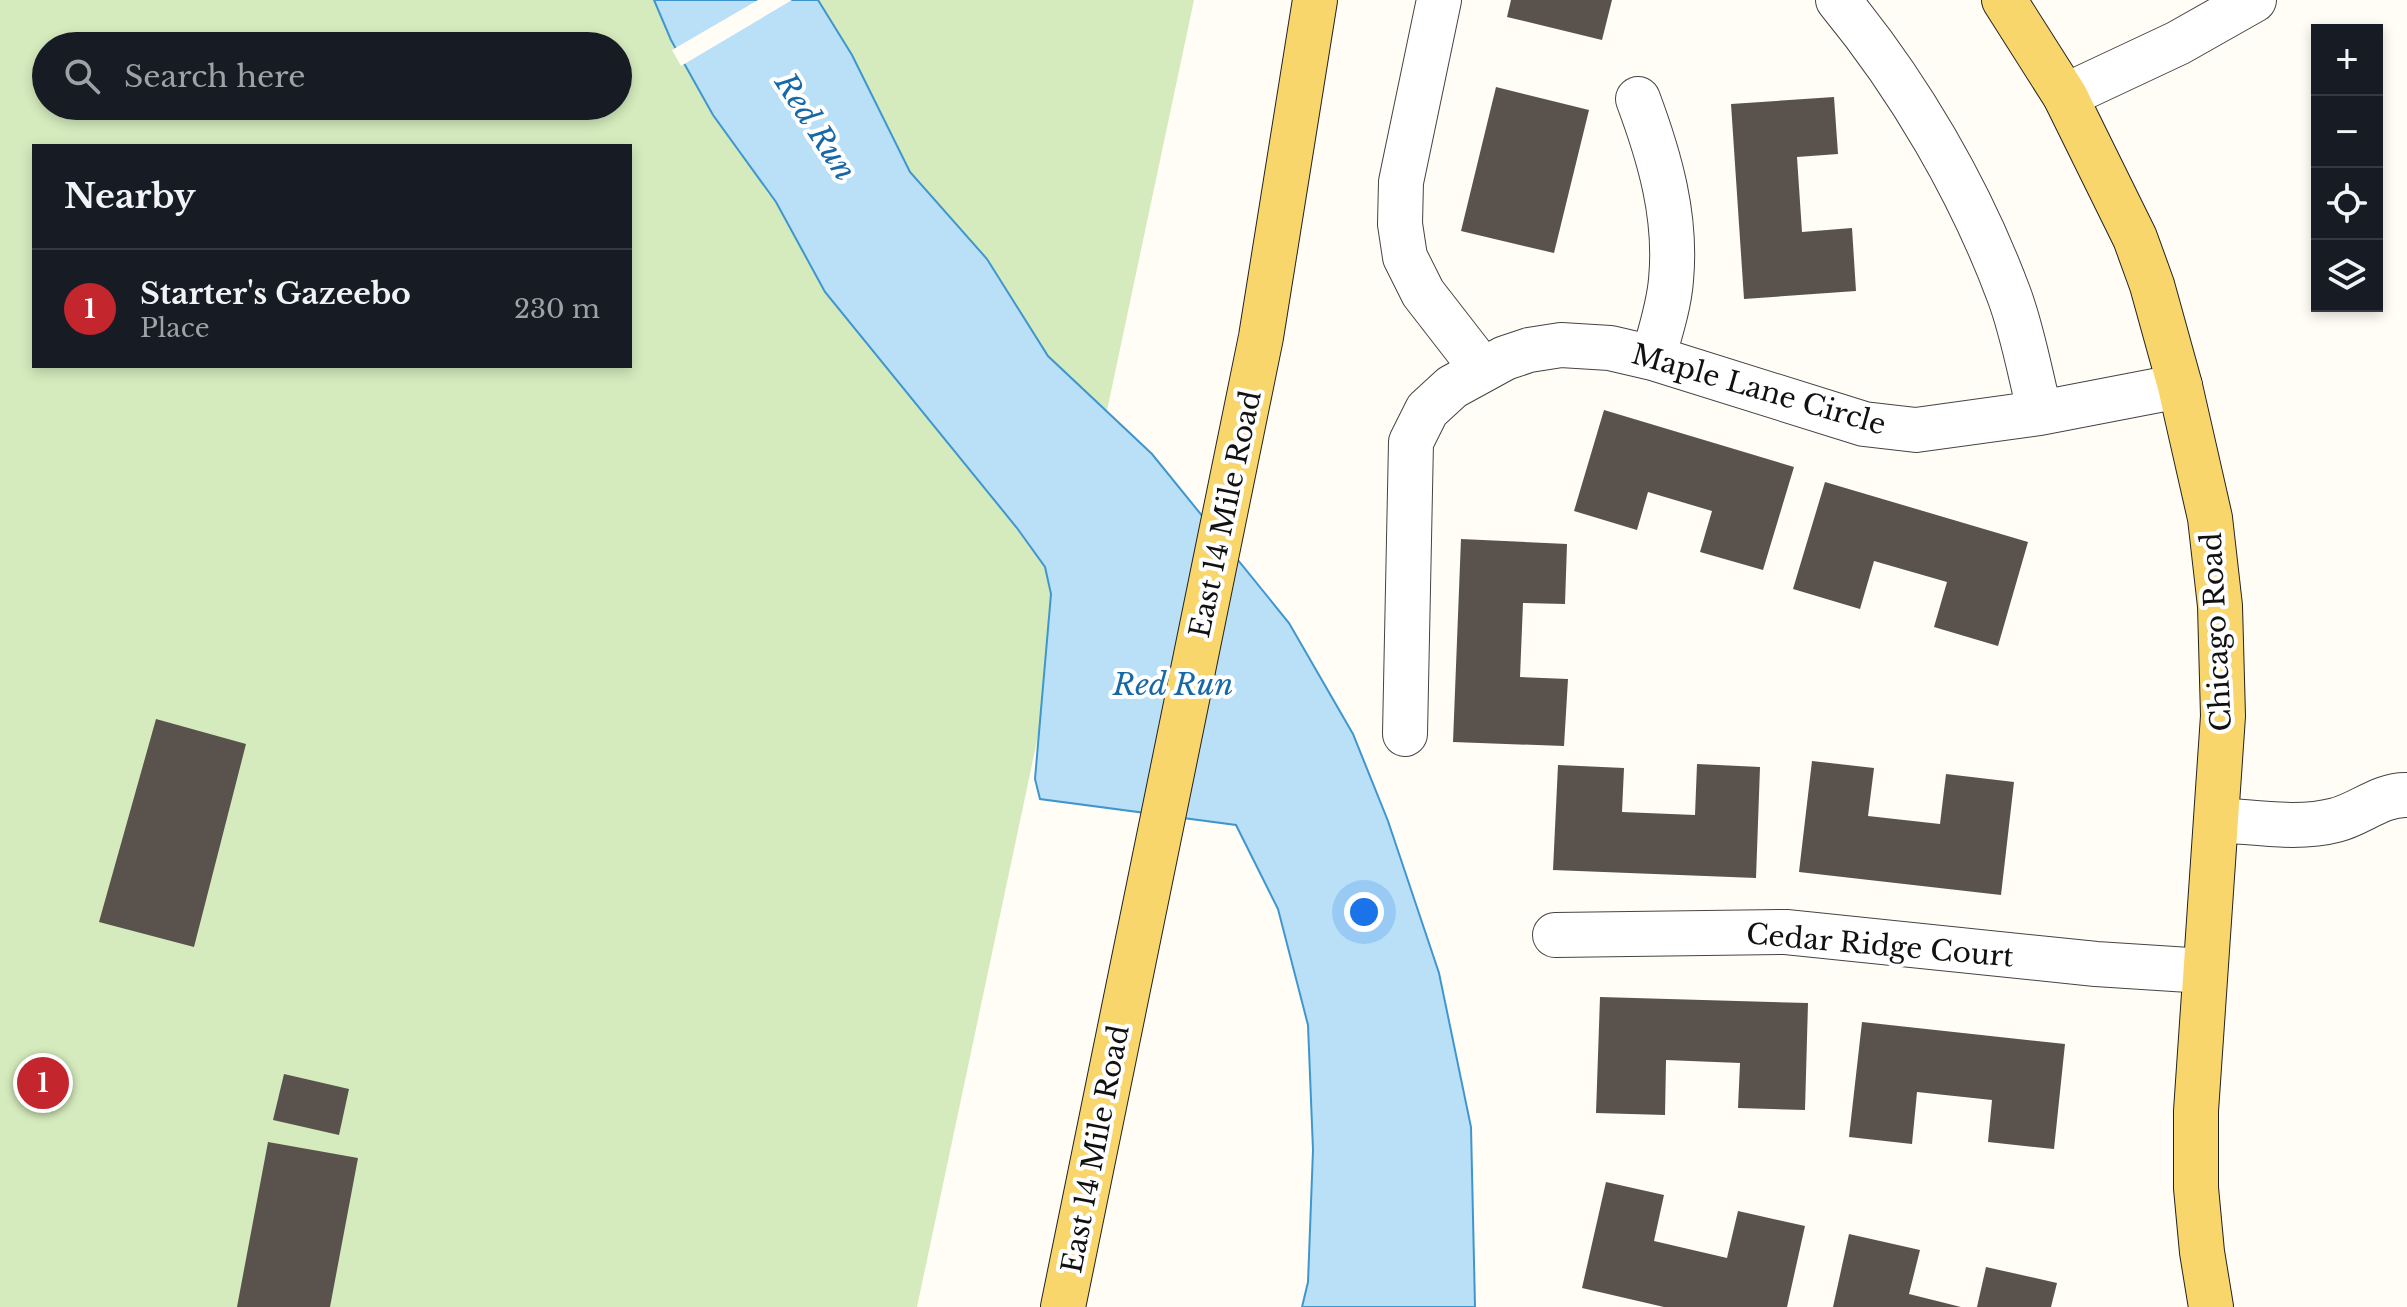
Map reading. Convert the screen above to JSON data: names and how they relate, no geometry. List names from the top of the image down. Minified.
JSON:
{"streets":{"main road":["East 14 Mile Road","Chicago Road"],"street":["Maple Lane Circle","Cedar Ridge Court"]},"crossings":[["Maple Lane Circle","Chicago Road"],["Chicago Road","Cedar Ridge Court"]],"water":["Red Run"],"page":{"map_buttons":["+","−"],"search":"Search here","heading":"Nearby","list":[{"mark":"1","name":"Starter's Gazeebo","note":"Place","value":"230 m"}],"pins":"1"}}
